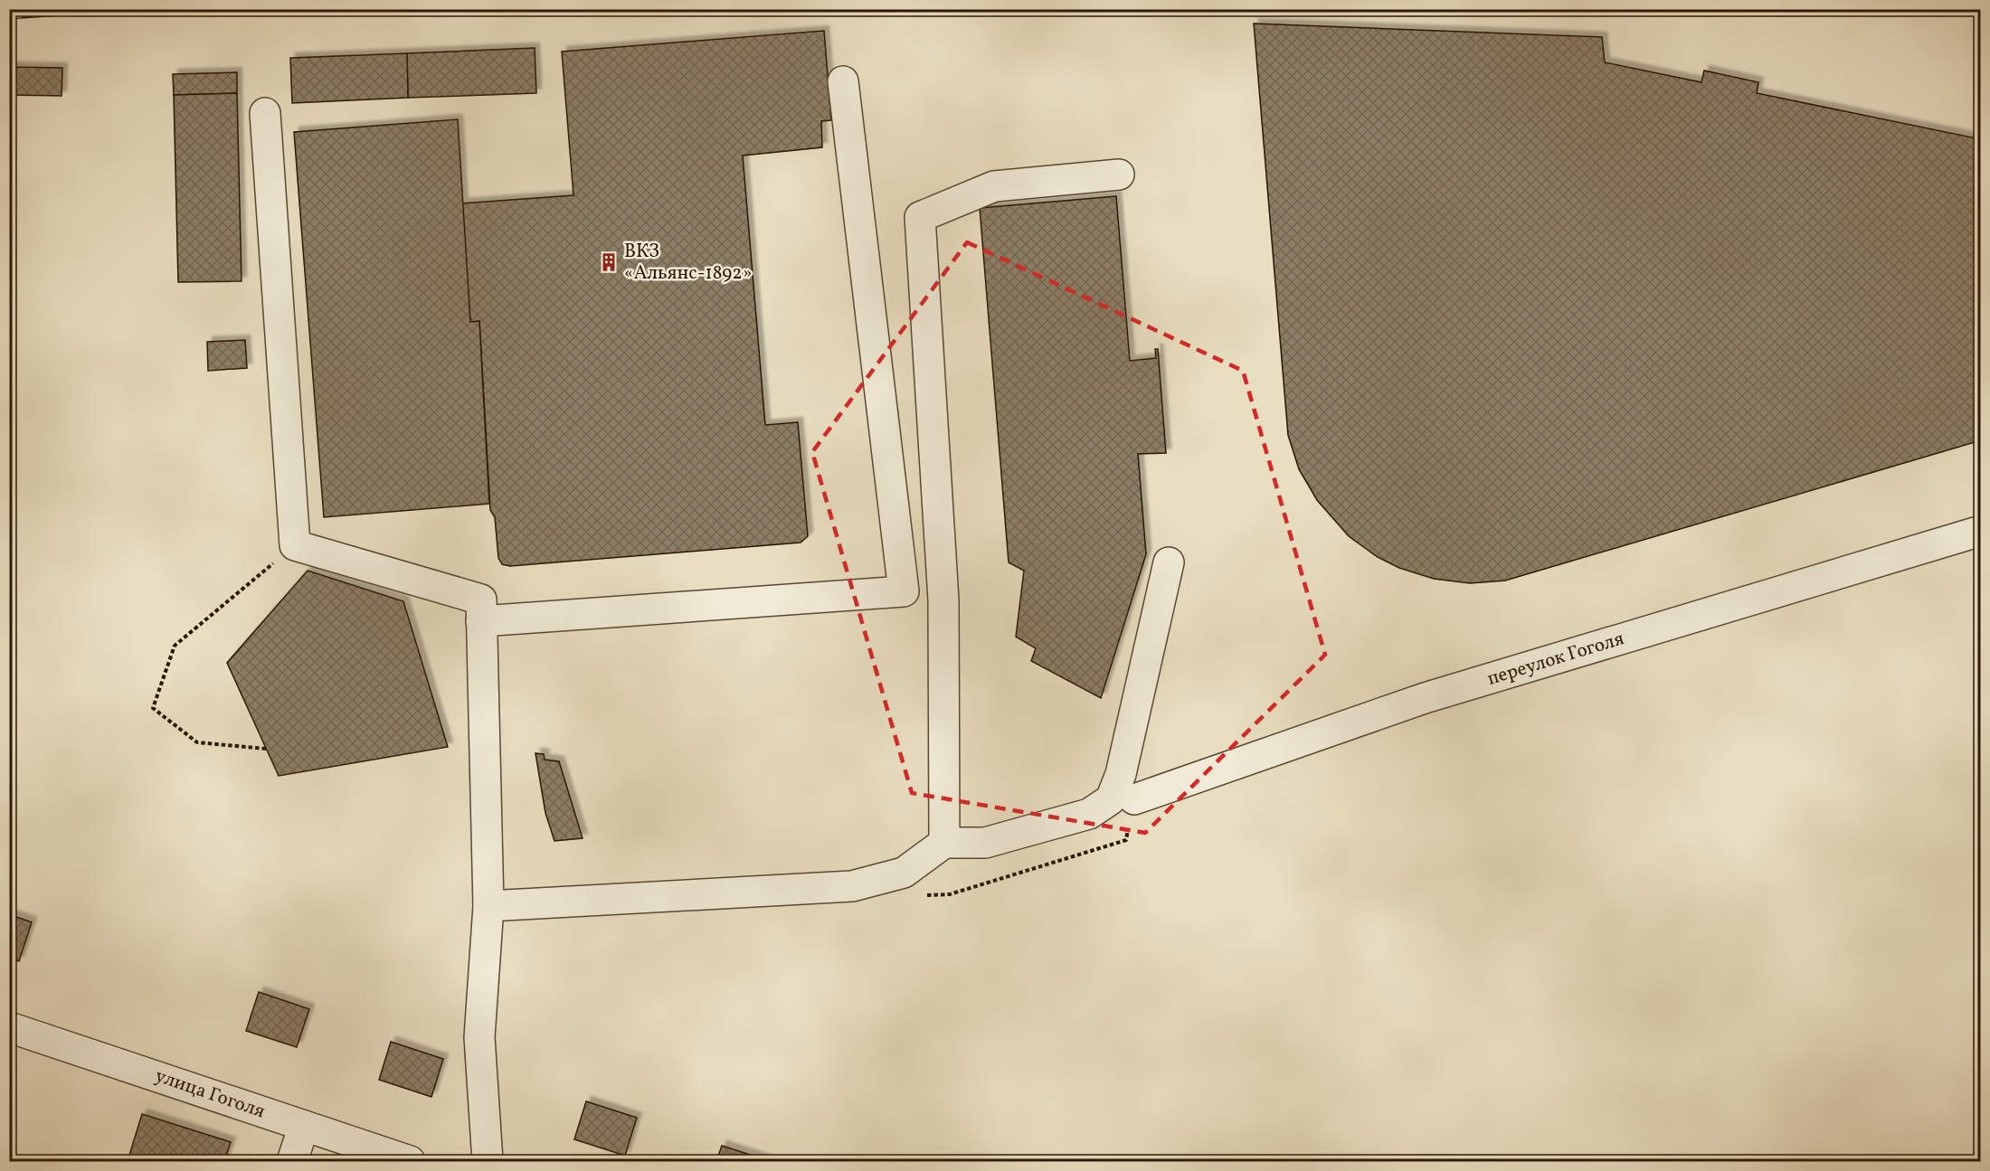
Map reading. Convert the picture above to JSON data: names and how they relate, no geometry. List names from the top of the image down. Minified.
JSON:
{"streets":{"street":["переулок Гоголя","улица Гоголя"]},"places":{"building":["ВКЗ «Альянс-1892»"]}}
